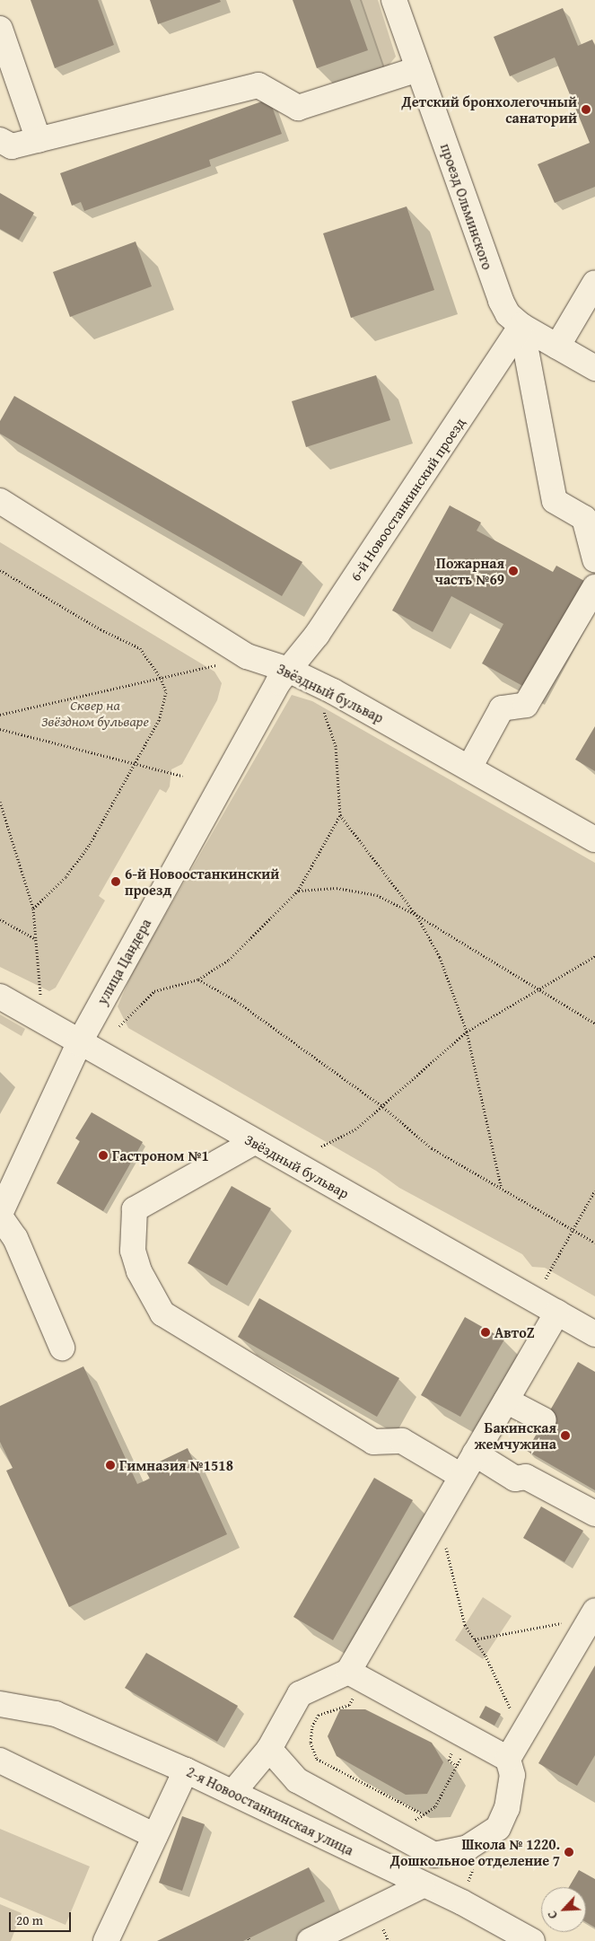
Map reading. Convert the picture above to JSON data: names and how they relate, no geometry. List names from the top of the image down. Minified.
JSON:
{"streets":{"street":["проезд Ольминского","6-й Новоостанкинский проезд","Звёздный бульвар","улица Цандера","2-я Новоостанкинская улица"]},"crossings":[["проезд Ольминского","6-й Новоостанкинский проезд"],["6-й Новоостанкинский проезд","Звёздный бульвар"],["6-й Новоостанкинский проезд","улица Цандера"],["Звёздный бульвар","улица Цандера"]],"parks":["Сквер на Звёздном бульваре"],"places":["Детский бронхолегочный санаторий","Пожарная часть №69","6-й Новоостанкинский проезд","Гастроном №1","АвтоZ","Бакинская жемчужина","Гимназия №1518","Школа № 1220. Дошкольное отделение 7"],"scale_bar":"20 m","north":"bottom left"}
